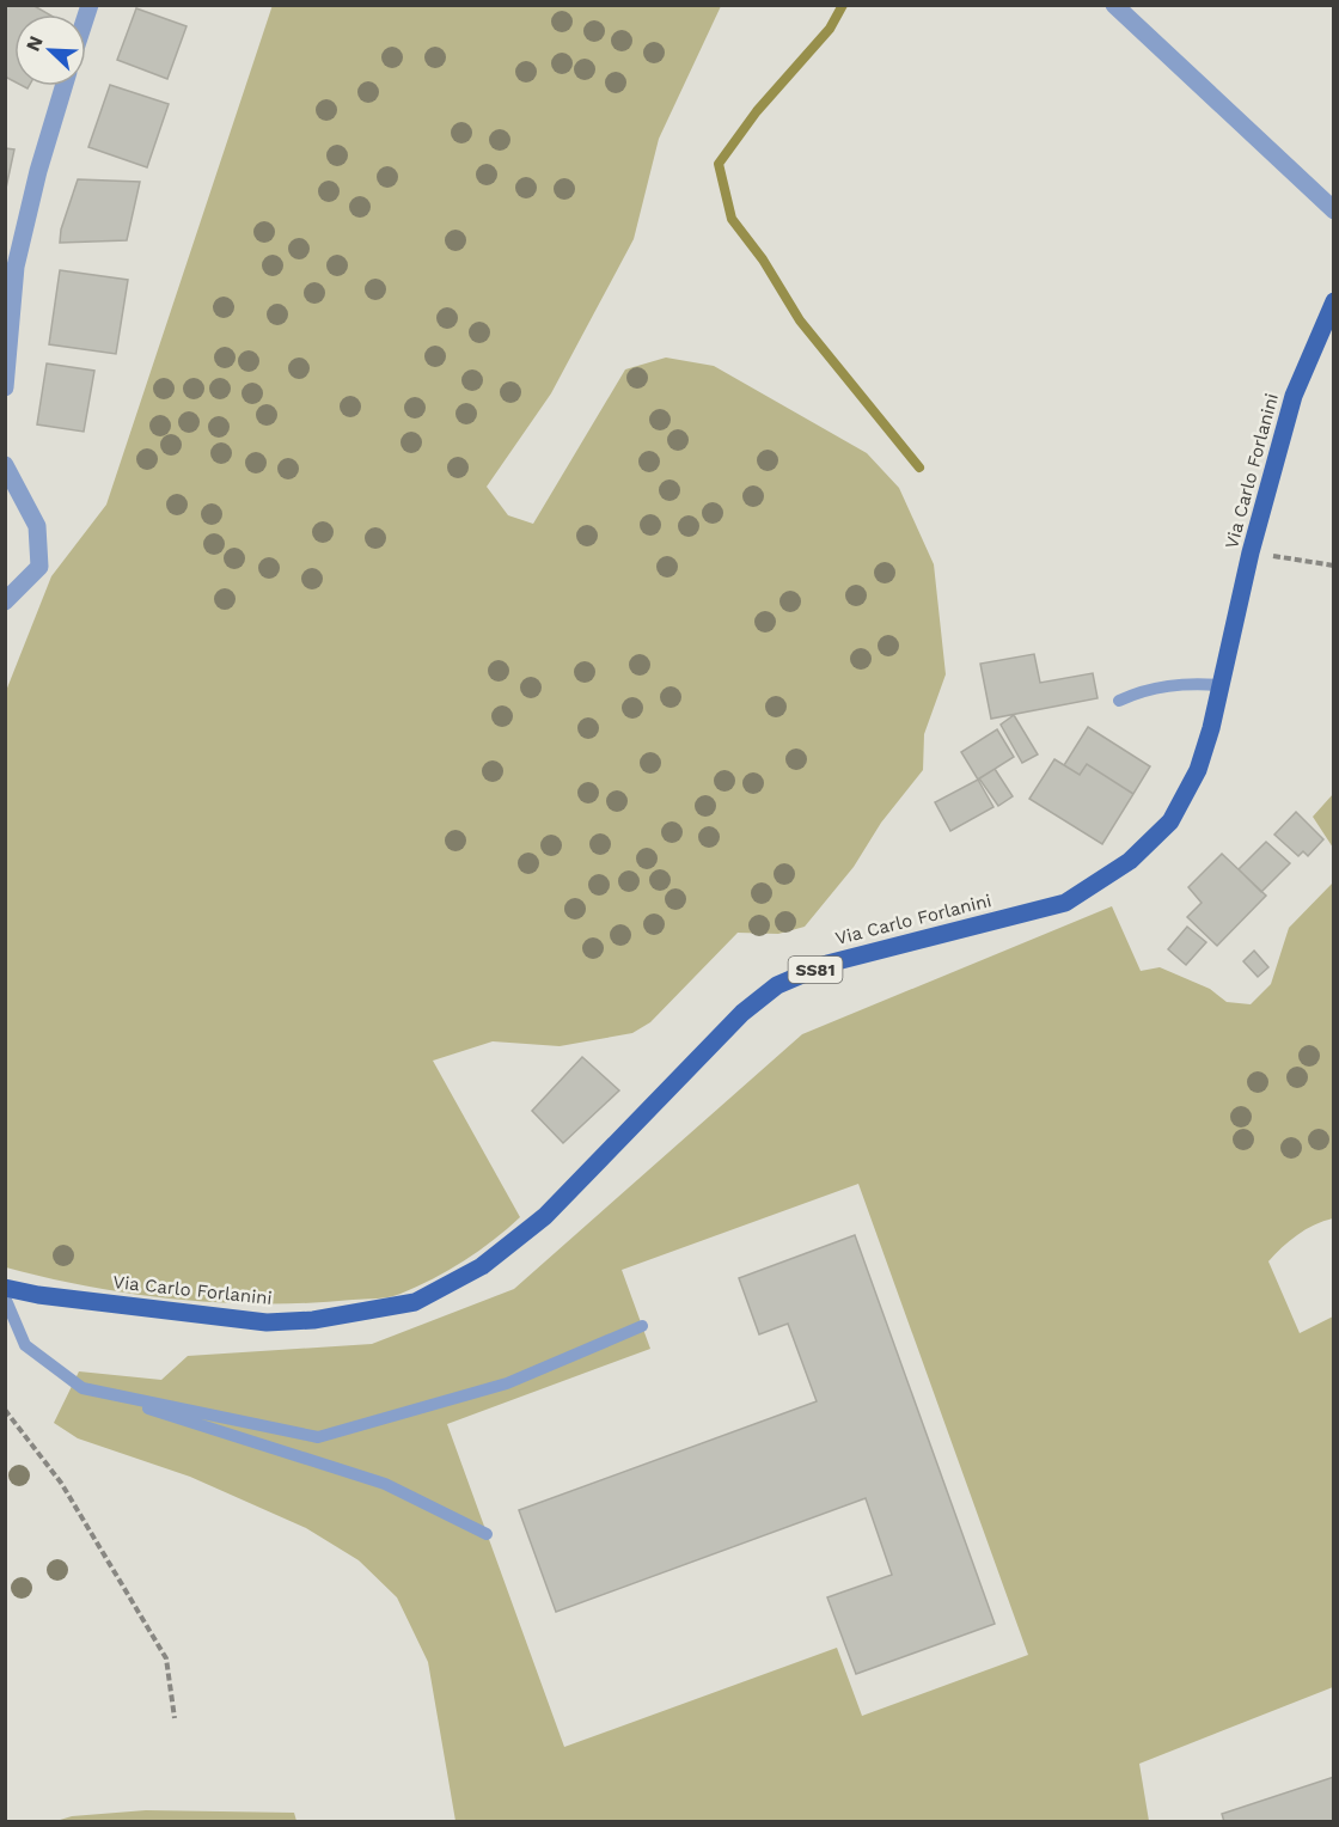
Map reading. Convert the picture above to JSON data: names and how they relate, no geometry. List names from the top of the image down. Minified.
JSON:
{"streets":{"main road":["Via Carlo Forlanini","SS81"]},"north":"top left"}
